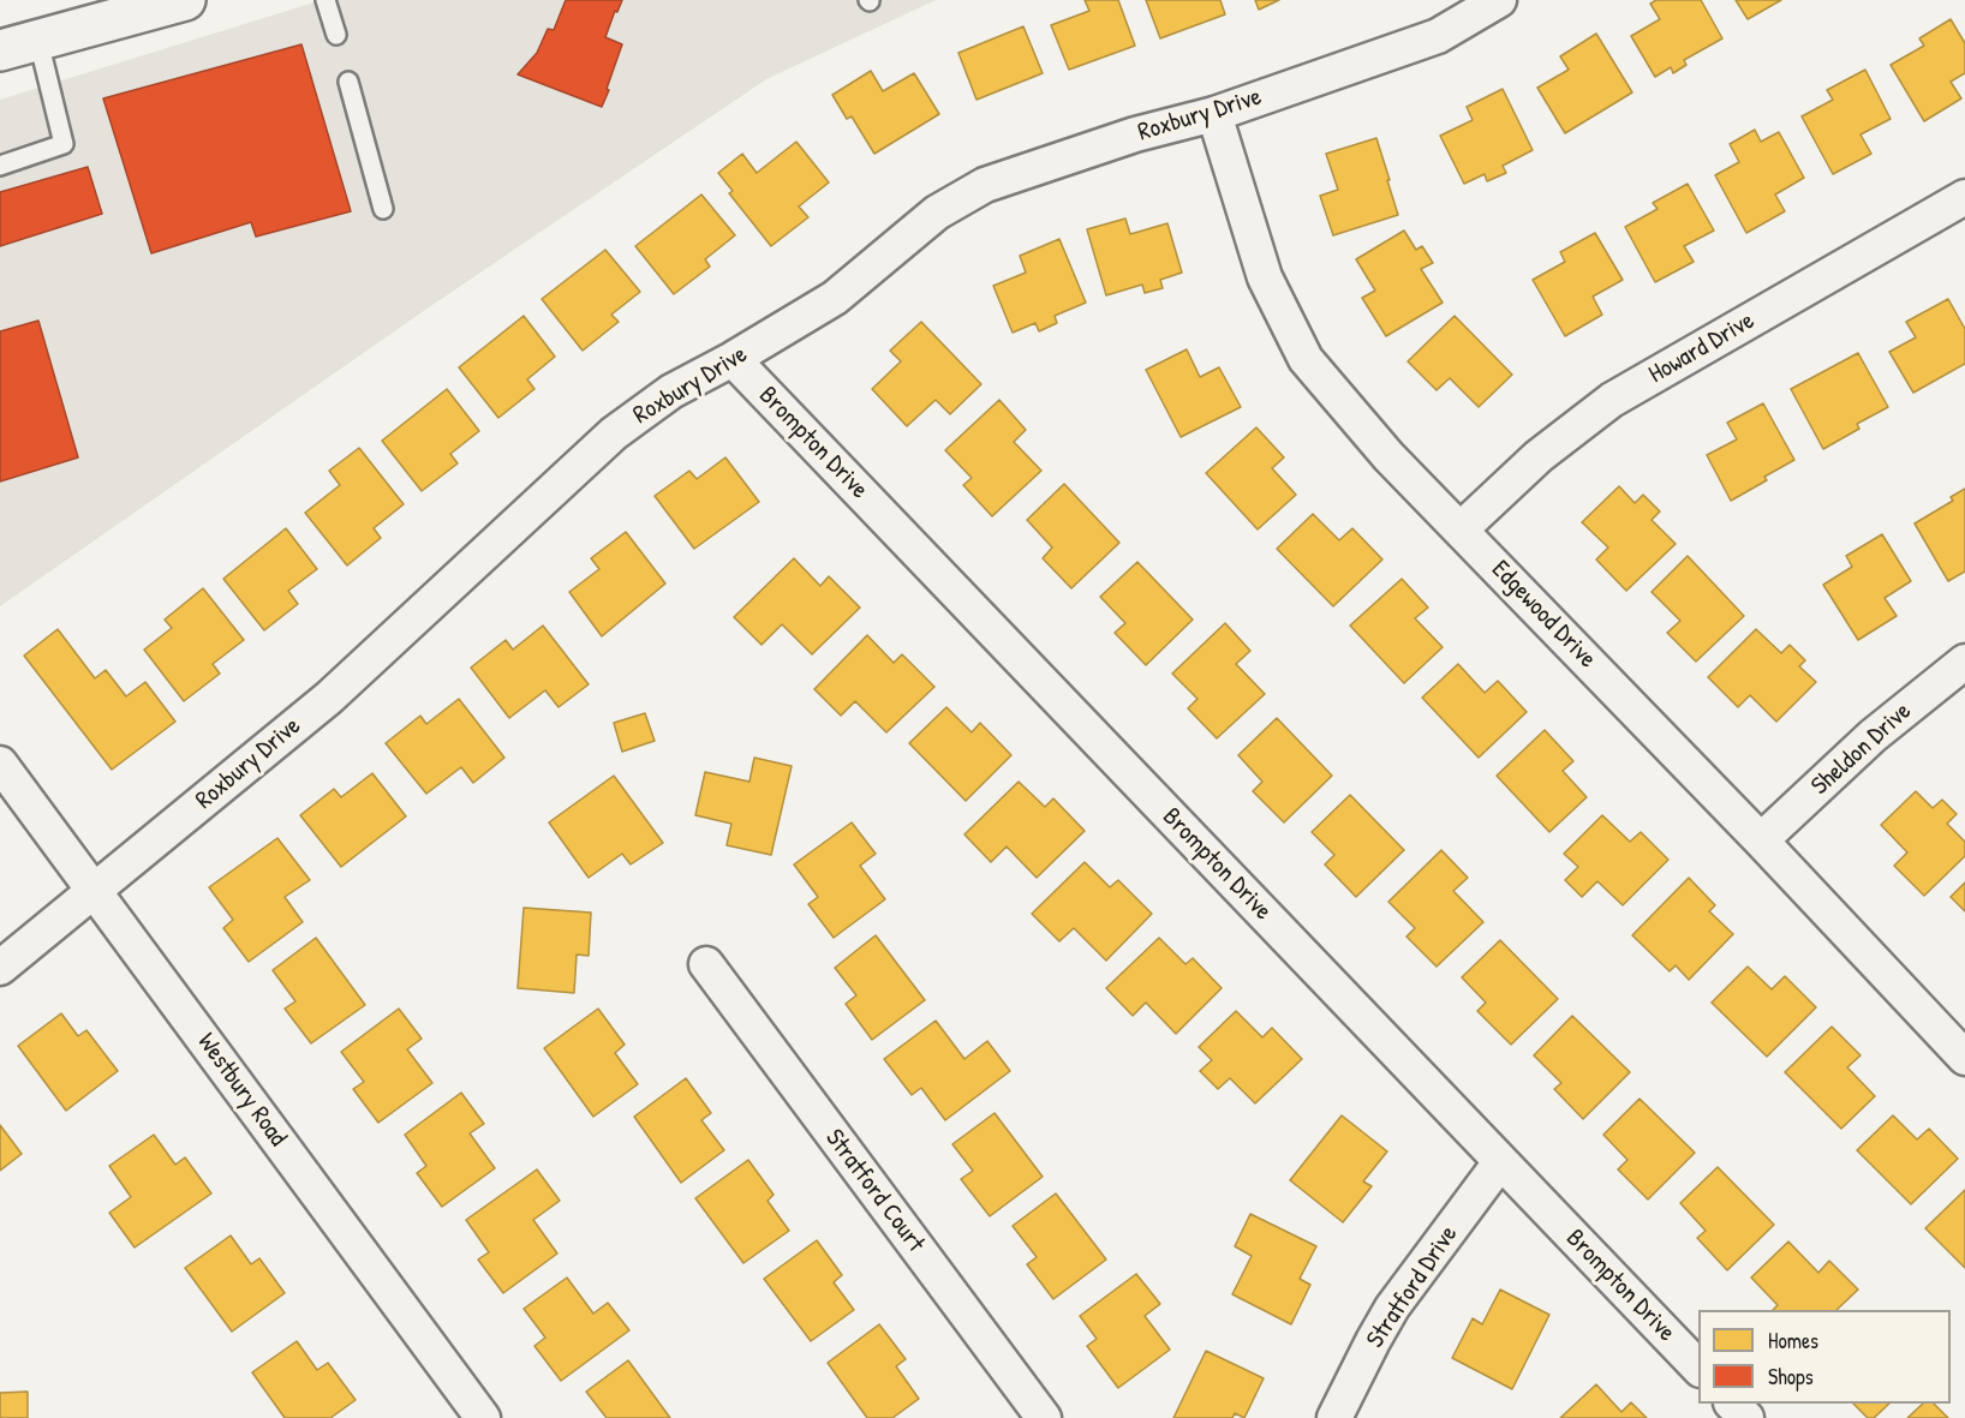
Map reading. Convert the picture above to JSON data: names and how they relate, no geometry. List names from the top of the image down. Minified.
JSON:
{"streets":{"street":["Roxbury Drive","Howard Drive","Brompton Drive","Edgewood Drive","Sheldon Drive","Westbury Road","Stratford Court","Stratford Drive"]},"crossings":[["Roxbury Drive","Brompton Drive"],["Roxbury Drive","Edgewood Drive"],["Roxbury Drive","Westbury Road"],["Howard Drive","Edgewood Drive"],["Brompton Drive","Stratford Drive"],["Edgewood Drive","Sheldon Drive"]],"legend":["Homes","Shops"]}
